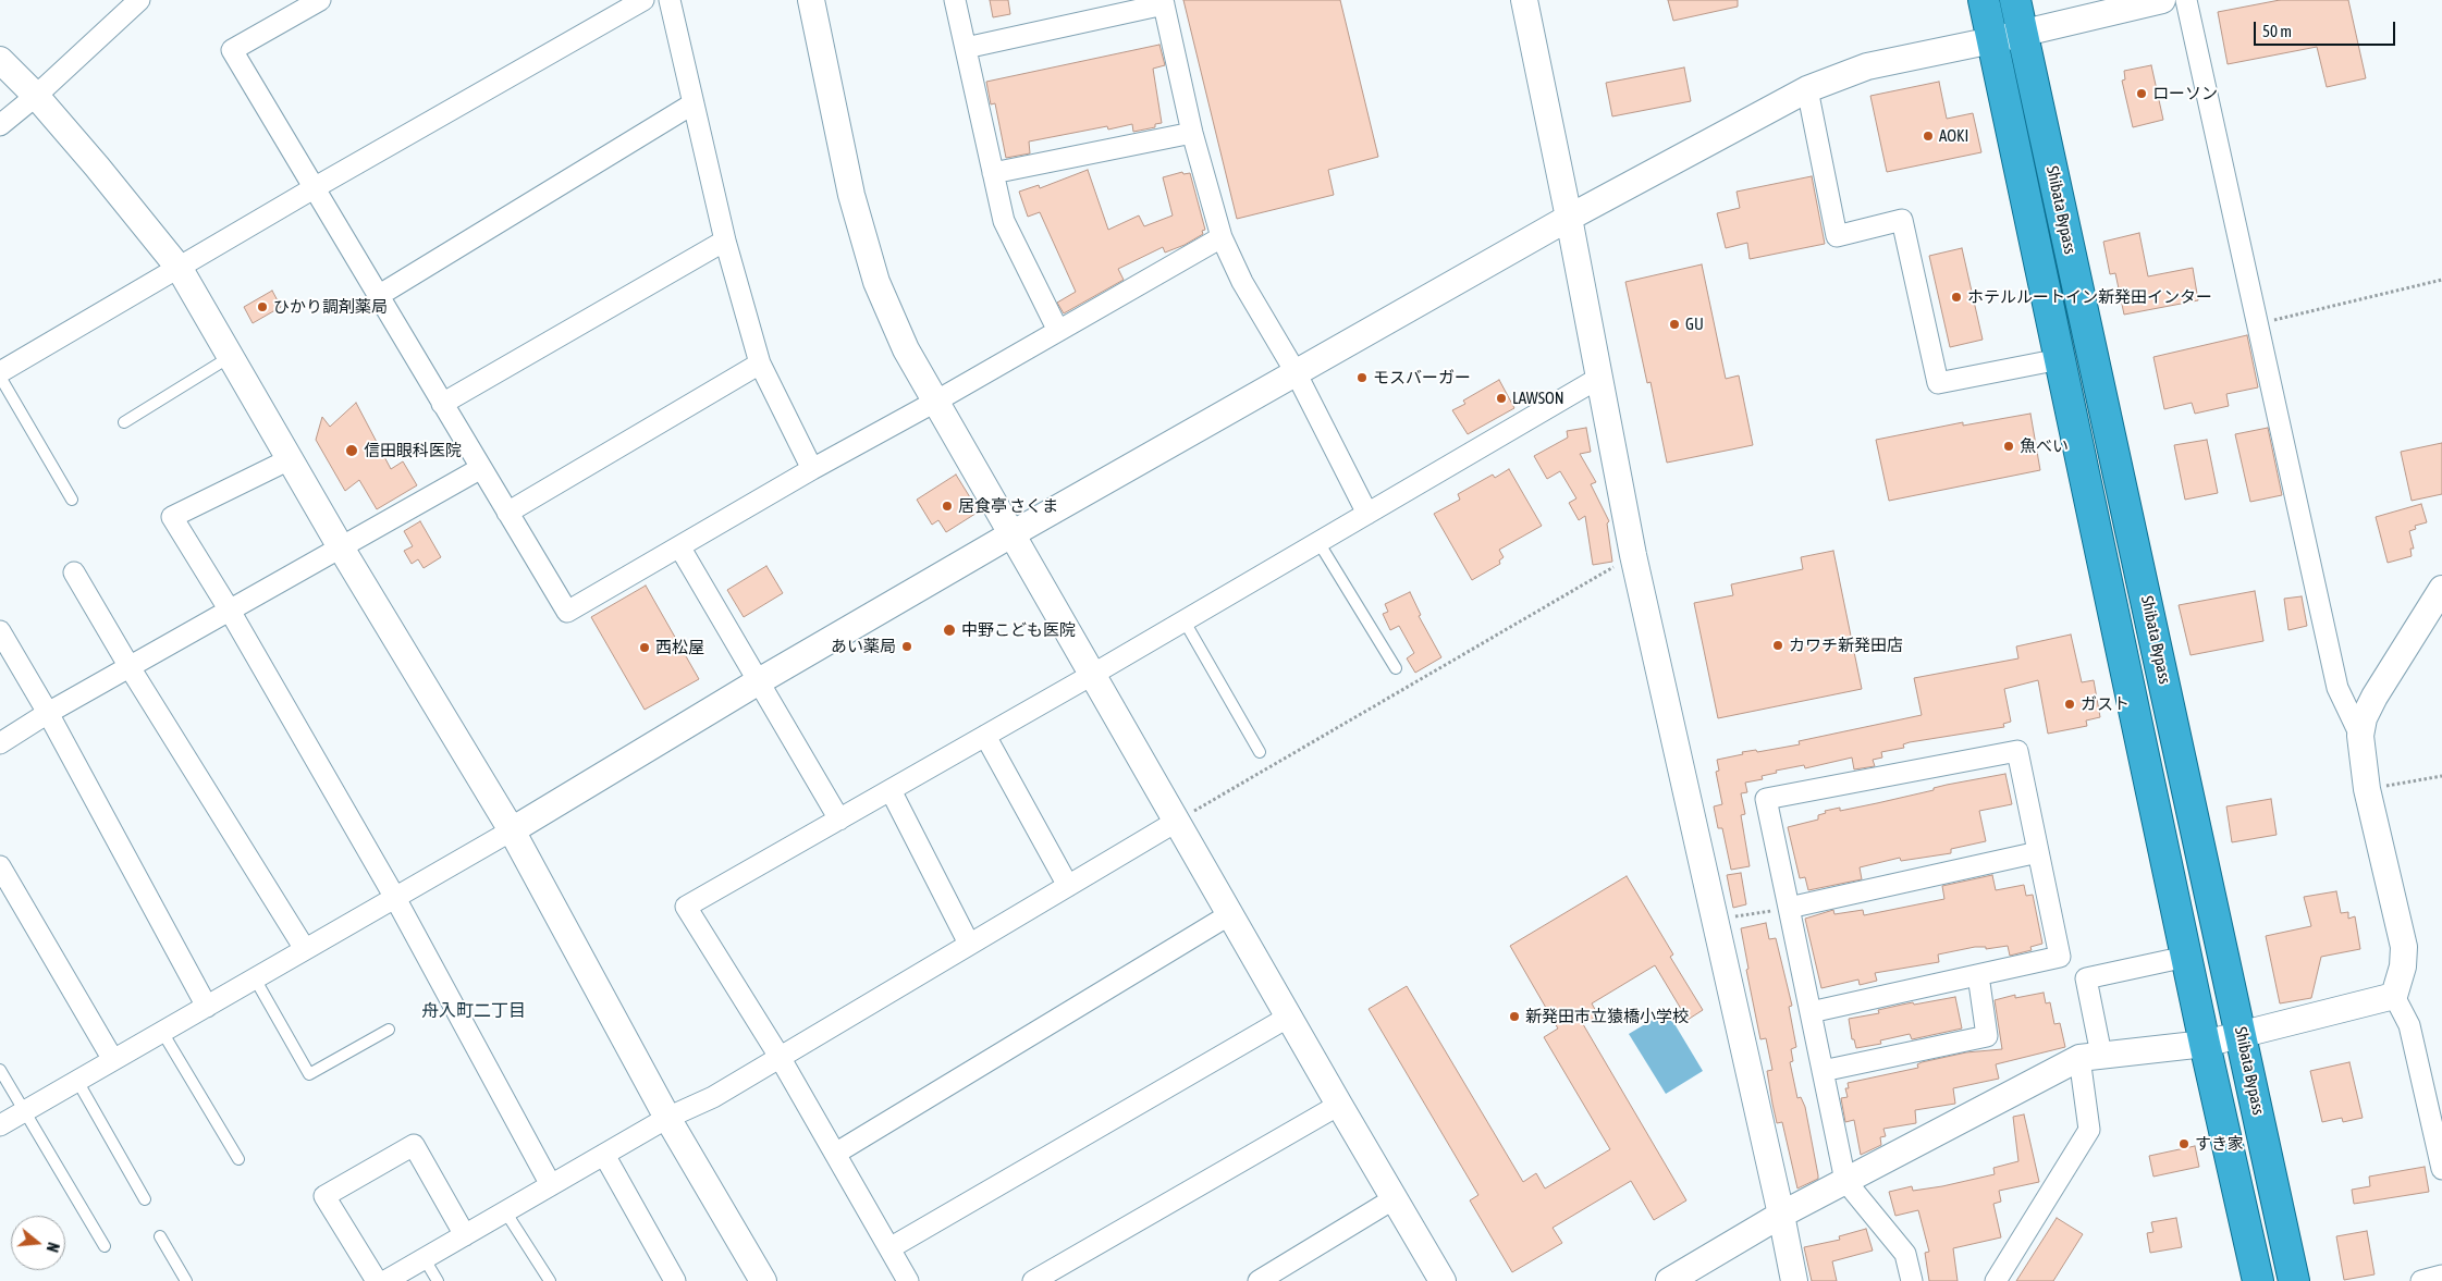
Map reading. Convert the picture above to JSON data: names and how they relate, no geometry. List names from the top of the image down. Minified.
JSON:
{"streets":{"highway":["Shibata Bypass"]},"districts":["舟入町二丁目"],"places":["ローソン","AOKI","ホテルルートイン新発田インター","ひかり調剤薬局","GU","モスバーガー","LAWSON","魚べい","信田眼科医院","居食亭 さくま","中野こども医院","カワチ新発田店","あい薬局","西松屋","ガスト","新発田市立猿橋小学校","すき家"],"scale_bar":"50 m","north":"right"}
